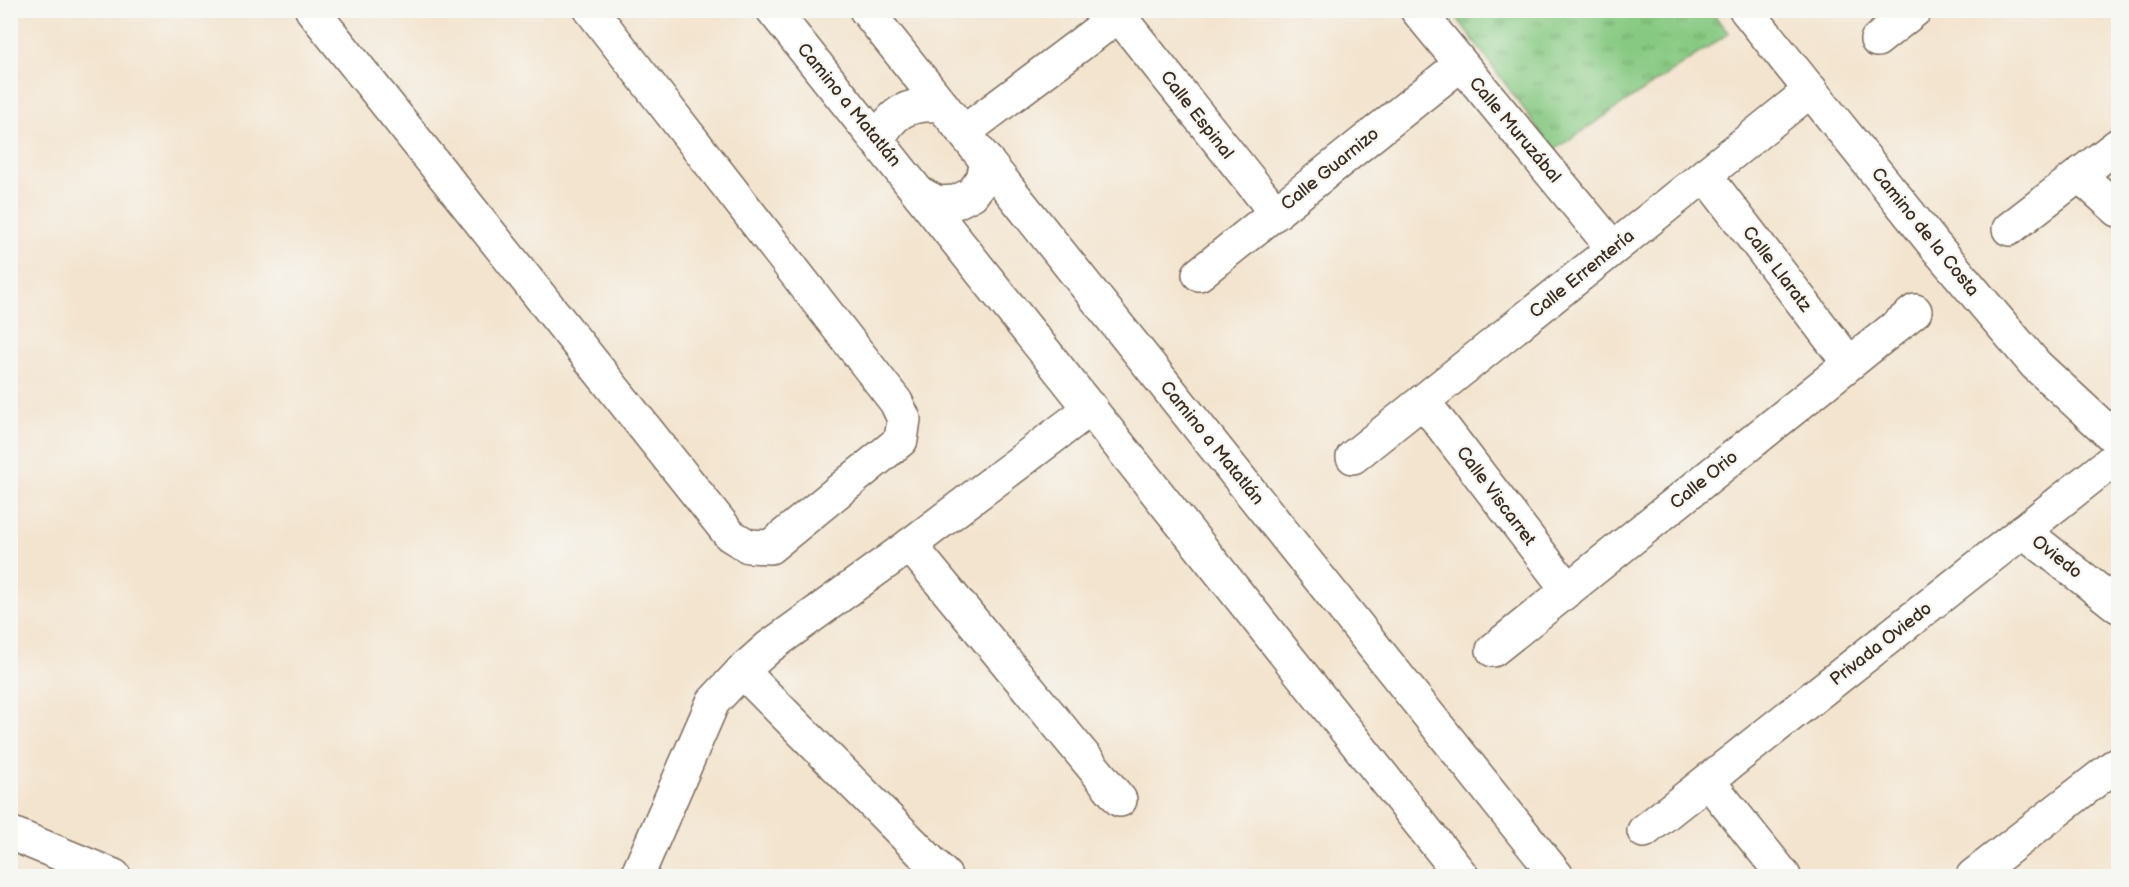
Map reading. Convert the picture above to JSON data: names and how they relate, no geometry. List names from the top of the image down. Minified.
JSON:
{"streets":{"street":["Camino a Matatlán","Calle Espinal","Calle Muruzábal","Calle Guarnizo","Camino de la Costa","Calle Llaratz","Calle Errentería","Calle Orio","Calle Viscarret","Oviedo","Privada Oviedo"]},"crossings":[["Calle Espinal","Calle Guarnizo"],["Calle Muruzábal","Calle Guarnizo"],["Calle Muruzábal","Calle Errentería"],["Camino de la Costa","Calle Errentería"],["Calle Llaratz","Calle Errentería"],["Calle Llaratz","Calle Orio"],["Calle Errentería","Calle Viscarret"],["Calle Orio","Calle Viscarret"],["Oviedo","Privada Oviedo"]]}
